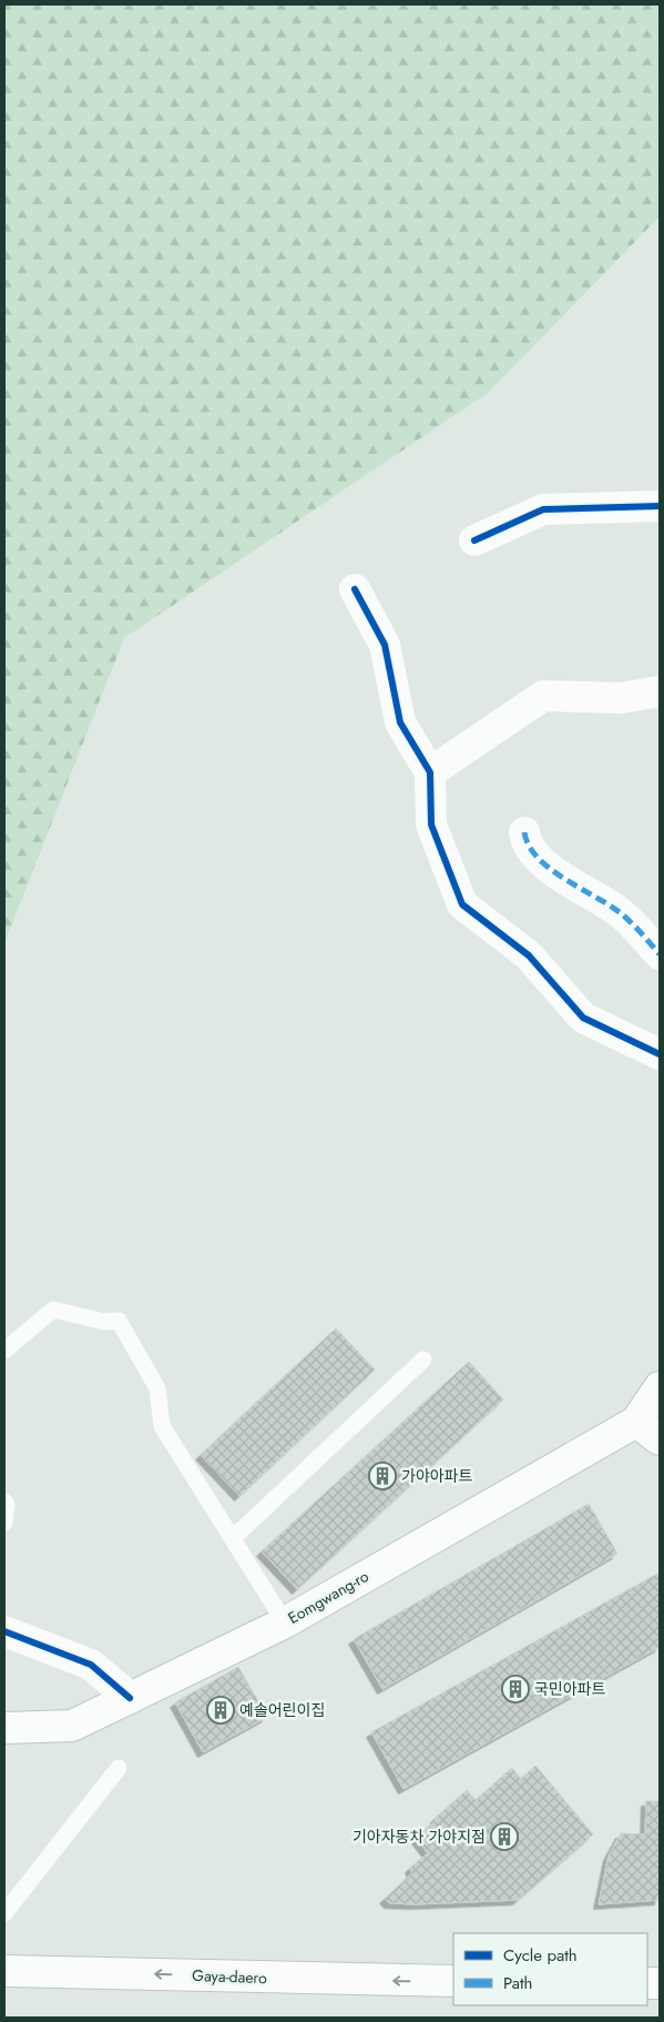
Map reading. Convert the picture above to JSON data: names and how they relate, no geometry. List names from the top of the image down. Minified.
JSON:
{"streets":{"street":["Eomgwang-ro","Gaya-daero"]},"one_way":["Gaya-daero"],"places":{"building":["가야아파트","국민아파트","예솔어린이집","기아자동차 가야지점"]},"legend":["Cycle path","Path"]}
